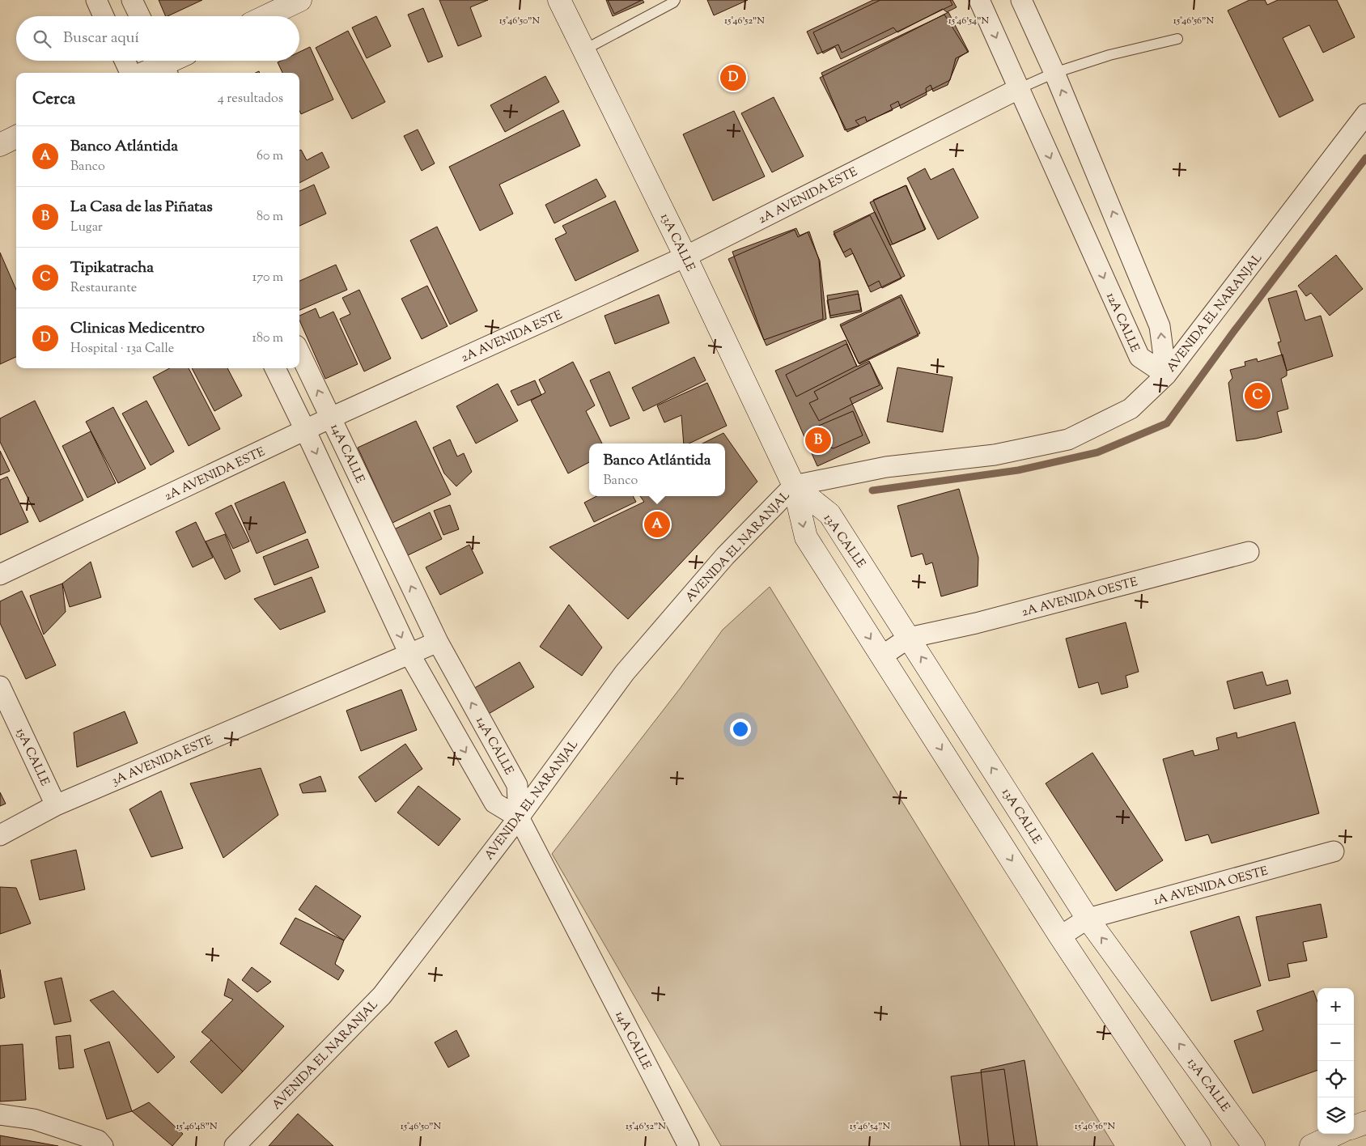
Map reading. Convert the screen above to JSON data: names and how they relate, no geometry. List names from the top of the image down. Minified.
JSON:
{"streets":{"street":["2A AVENIDA ESTE","13A CALLE","AVENIDA EL NARANJAL","12A CALLE","14A CALLE","2A AVENIDA OESTE","15A CALLE","3A AVENIDA ESTE","1A AVENIDA OESTE"]},"crossings":[["2A AVENIDA ESTE","13A CALLE"],["2A AVENIDA ESTE","12A CALLE"],["2A AVENIDA ESTE","14A CALLE"],["13A CALLE","AVENIDA EL NARANJAL"],["13A CALLE","2A AVENIDA OESTE"],["13A CALLE","1A AVENIDA OESTE"],["AVENIDA EL NARANJAL","12A CALLE"],["AVENIDA EL NARANJAL","14A CALLE"],["14A CALLE","3A AVENIDA ESTE"],["15A CALLE","3A AVENIDA ESTE"]],"page":{"search":"Buscar aquí","pins":["D","C","B","A"],"heading":["Cerca","4 resultados"],"list":[{"mark":"A","name":"Banco Atlántida","note":"Banco","value":"60 m"},{"mark":"B","name":"La Casa de las Piñatas","note":"Lugar","value":"80 m"},{"mark":"C","name":"Tipikatracha","note":"Restaurante","value":"170 m"},{"mark":"D","name":"Clinicas Medicentro","note":"Hospital · 13a Calle","value":"180 m"}],"popup":["Banco Atlántida","Banco"],"map_buttons":["+","−"]},"coordinates":["15°46'50\"N","15°46'52\"N","15°46'54\"N","15°46'56\"N","15°46'48\"N"]}
